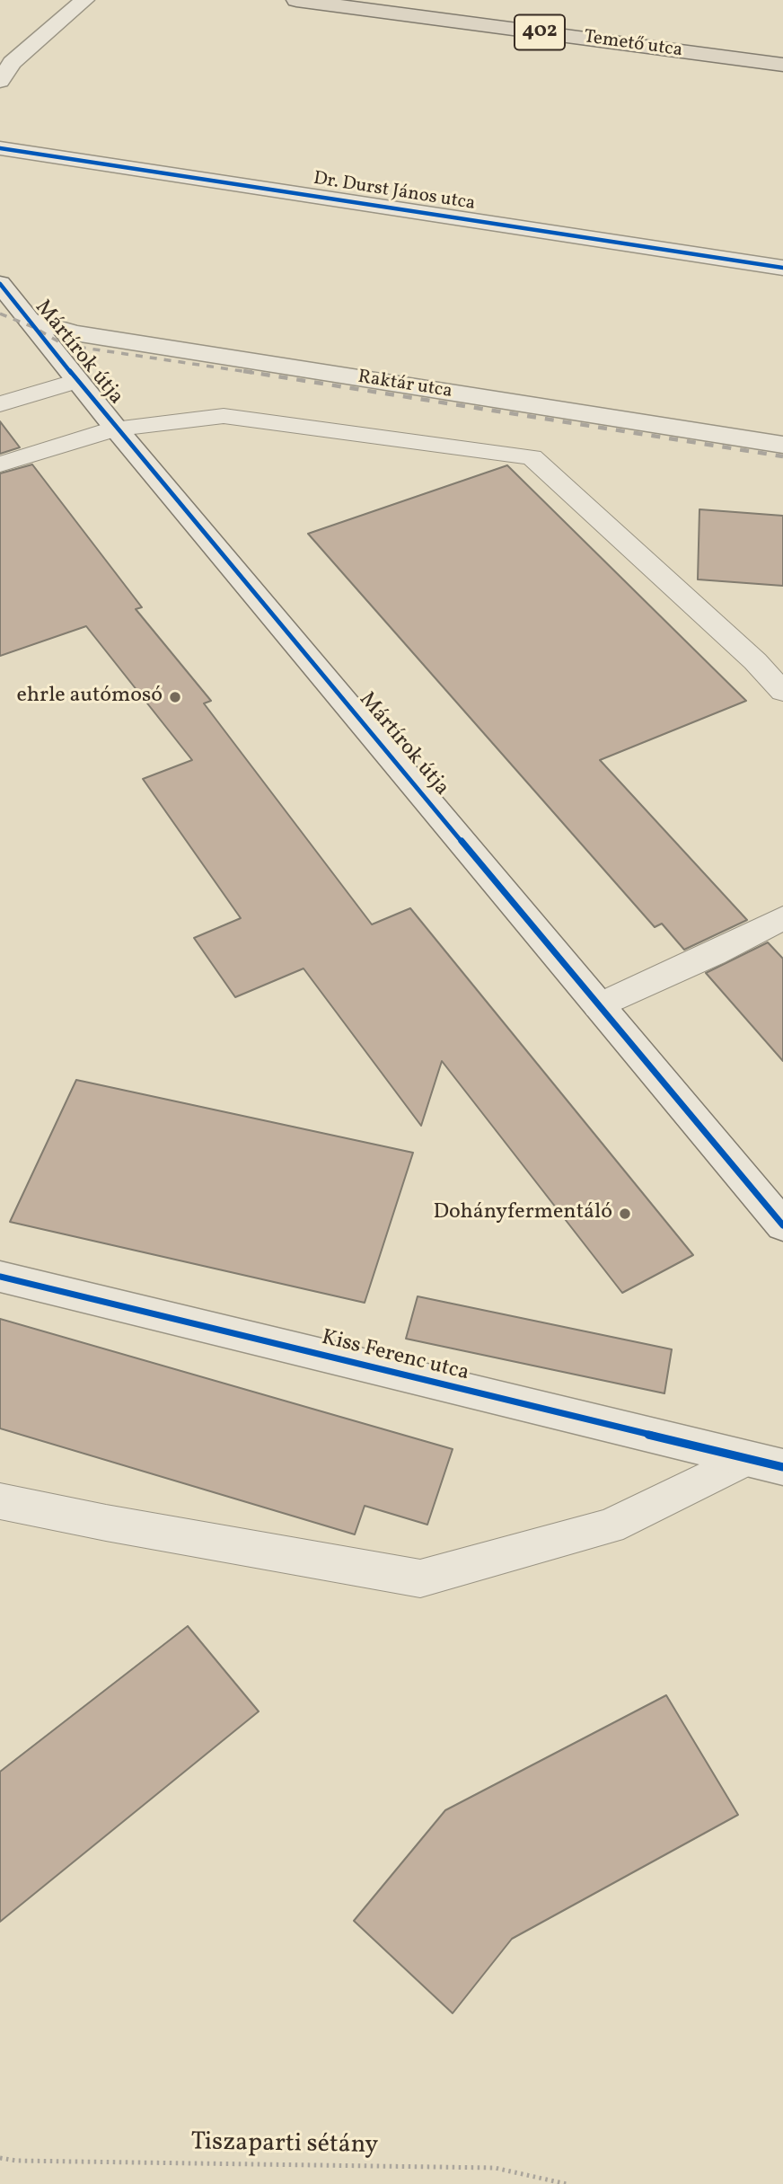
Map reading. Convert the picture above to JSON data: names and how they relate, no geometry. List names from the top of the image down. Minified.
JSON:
{"streets":{"main road":["402","Temető utca"],"street":["Dr. Durst János utca","Mártírok útja","Raktár utca","Kiss Ferenc utca"],"path":["Tiszaparti sétány"]},"crossings":[["Mártírok útja","Raktár utca"]],"places":["ehrle autómosó","Dohányfermentáló"]}
